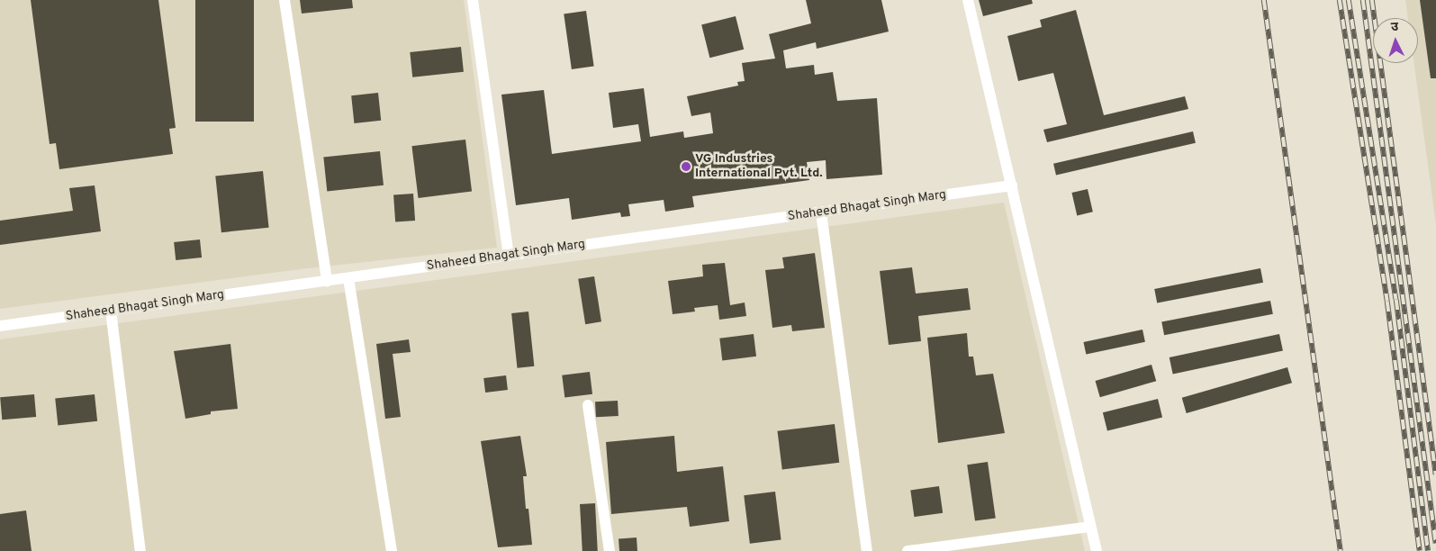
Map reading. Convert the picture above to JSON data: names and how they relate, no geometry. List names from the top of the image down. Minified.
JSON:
{"streets":{"street":["Shaheed Bhagat Singh Marg"]},"places":["VG Industries International Pvt. Ltd."],"north":"top"}
